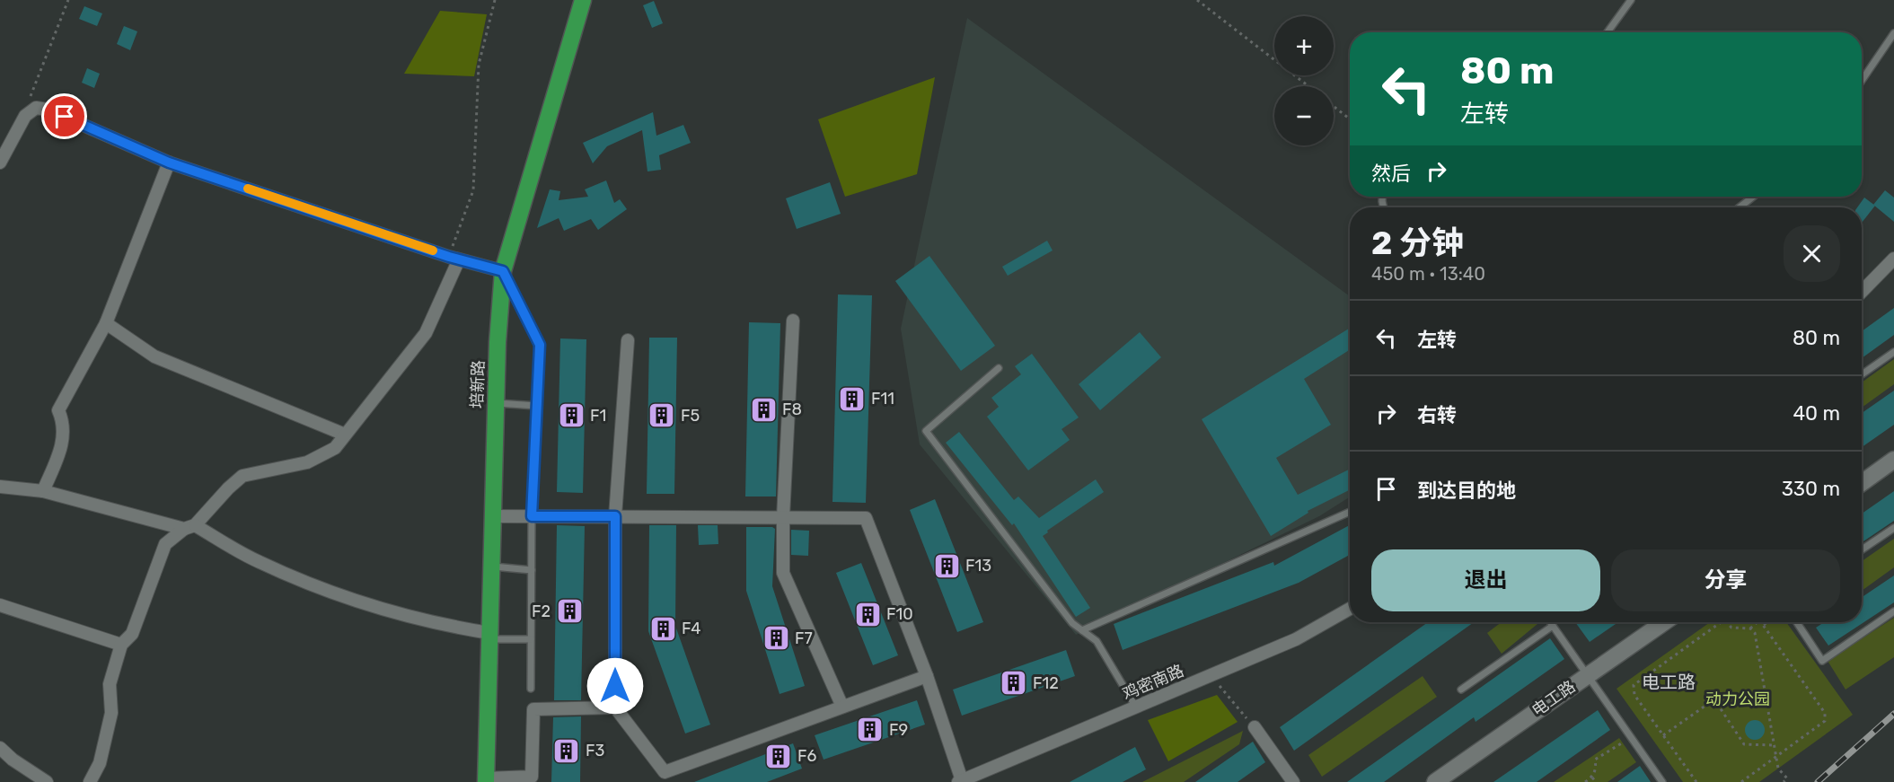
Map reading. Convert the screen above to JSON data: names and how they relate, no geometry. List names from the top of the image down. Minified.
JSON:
{"streets":{"highway":["培新路"],"street":["鸡密南路","电工路"]},"districts":["电工路"],"parks":["动力公园"],"places":{"building":["F11","F8","F1","F5","F13","F2","F10","F4","F7","F12","F9","F3","F6"]},"page":{"map_buttons":["+","−"],"turn":["80 m","左转"],"then":"然后","heading":["2 分钟","450 m · 13:40"],"list":[{"name":"左转","value":"80 m"},{"name":"右转","value":"40 m"},{"name":"到达目的地","value":"330 m"}],"buttons":["退出","分享"]}}
